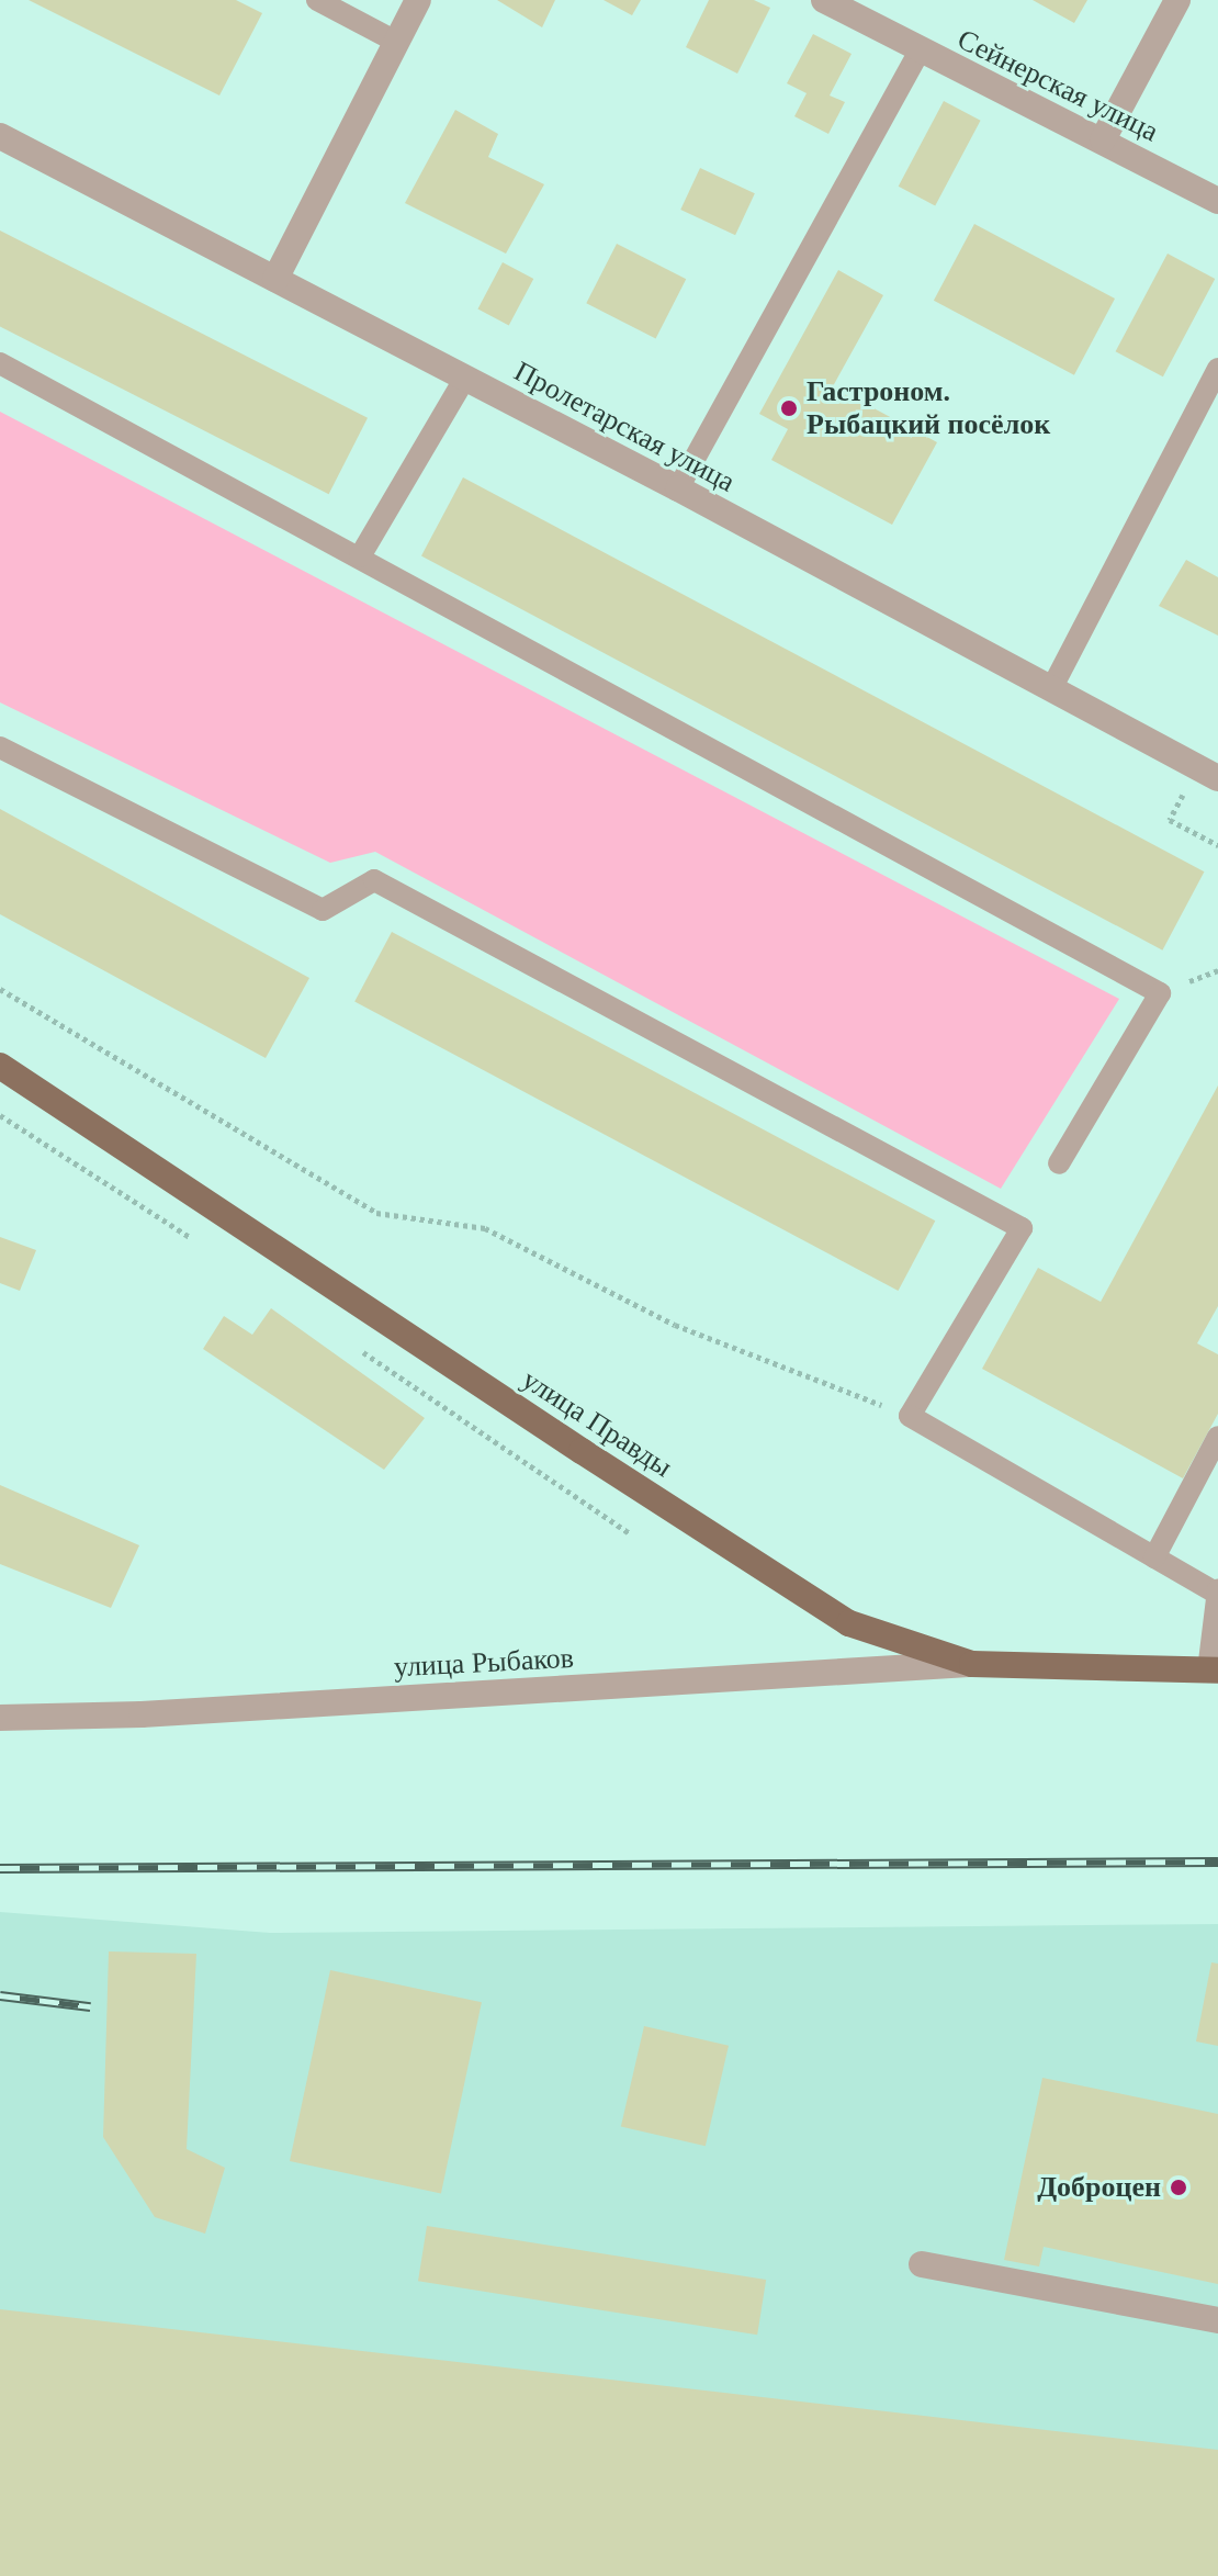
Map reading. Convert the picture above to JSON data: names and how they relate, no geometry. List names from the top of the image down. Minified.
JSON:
{"streets":{"main road":["улица Правды"],"street":["Сейнерская улица","Пролетарская улица","улица Рыбаков"]},"crossings":[["улица Правды","улица Рыбаков"]],"places":["Гастроном. Рыбацкий посёлок","Доброцен"]}
